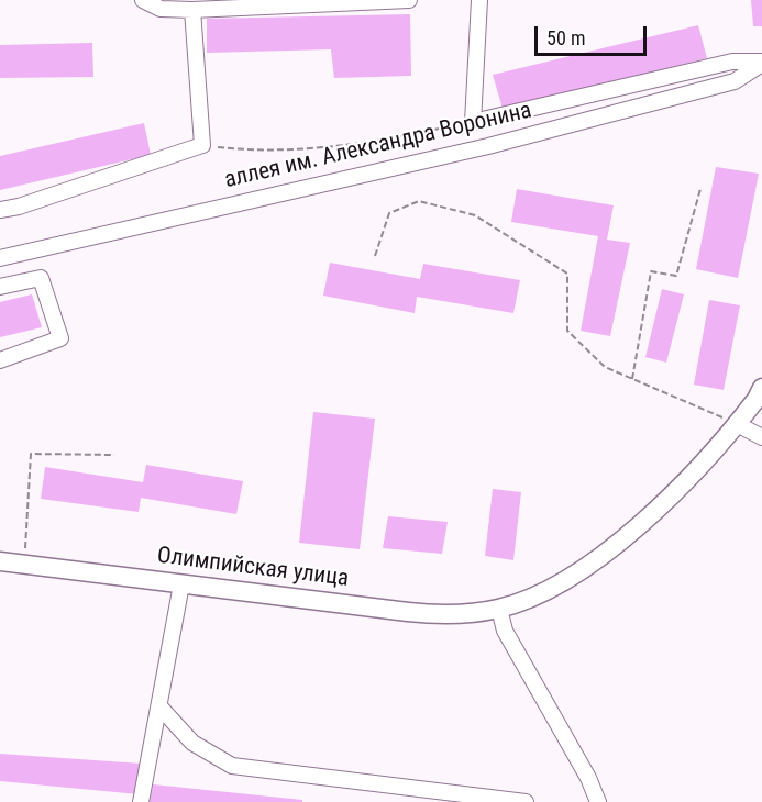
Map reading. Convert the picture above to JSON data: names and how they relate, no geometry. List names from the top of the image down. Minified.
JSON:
{"streets":{"main road":["Олимпийская улица"],"street":["аллея им. Александра Воронина"]},"scale_bar":"50 m"}
